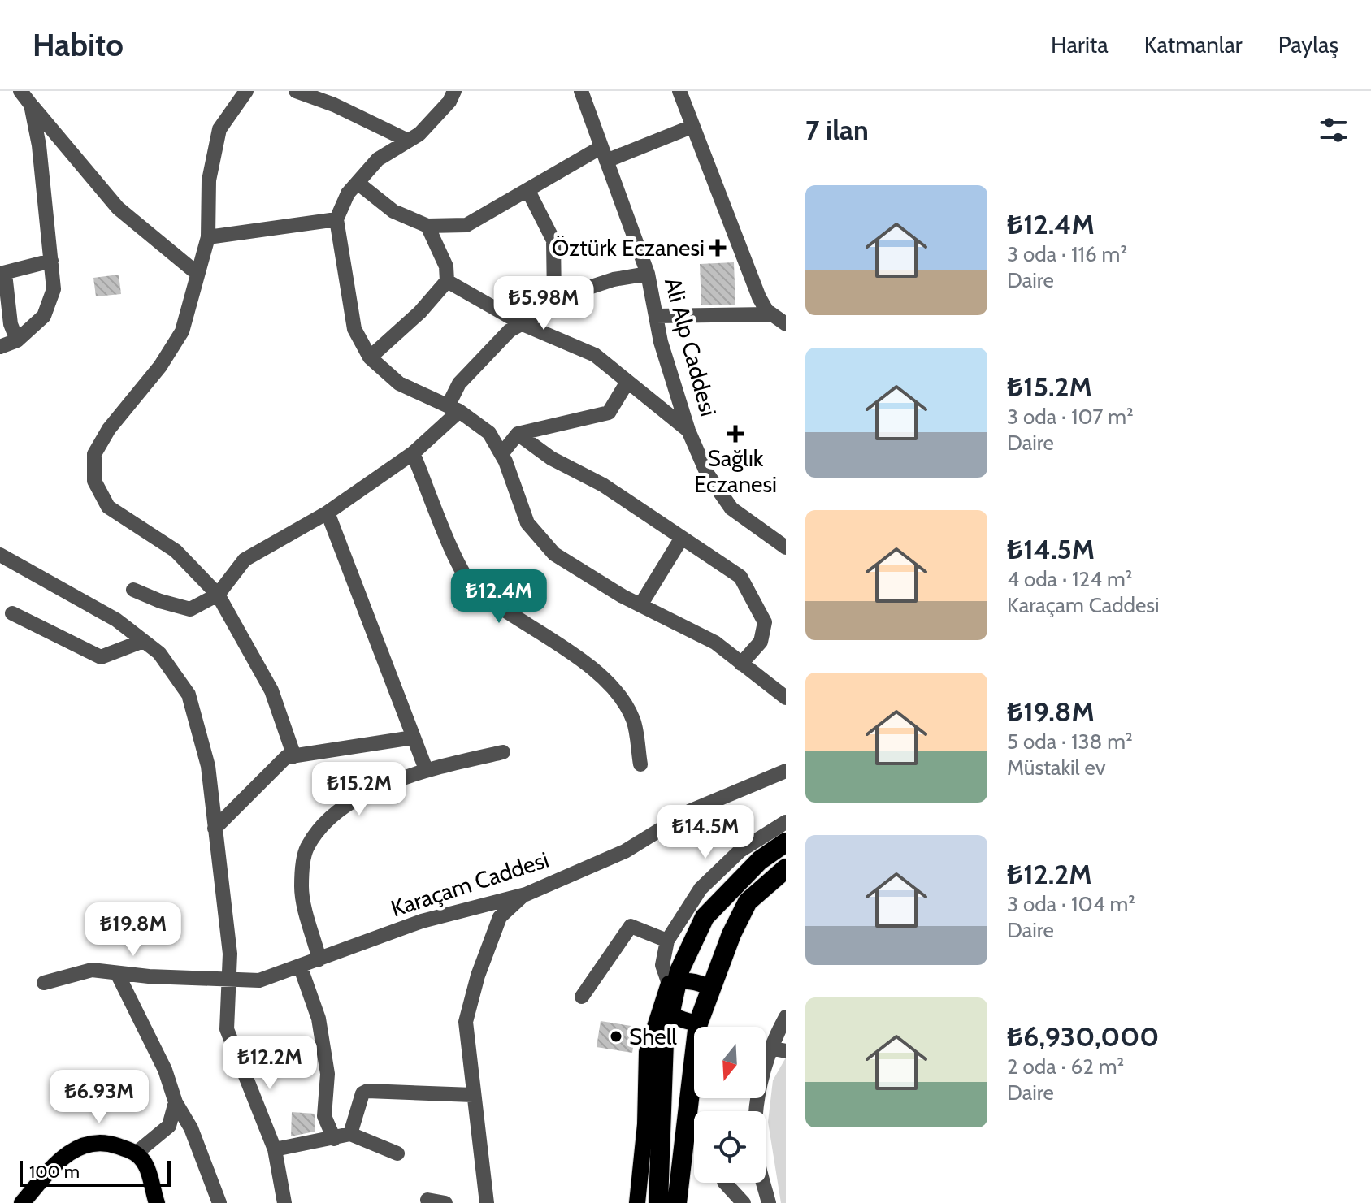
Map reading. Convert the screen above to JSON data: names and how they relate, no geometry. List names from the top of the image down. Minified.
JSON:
{"streets":{"street":["Ali Alp Caddesi","Karaçam Caddesi"]},"places":{"health":["Öztürk Eczanesi","Sağlık Eczanesi"],"other":["Shell"]},"scale_bar":"100 m","north":"bottom","page":{"header":"Habito","nav":["Harita","Katmanlar","Paylaş"],"heading":"7 ilan","list":[{"name":"₺12.4M","note":"3 oda · 116 m² · Daire"},{"name":"₺15.2M","note":"3 oda · 107 m² · Daire"},{"name":"₺14.5M","note":"4 oda · 124 m² · Karaçam Caddesi"},{"name":"₺19.8M","note":"5 oda · 138 m² · Müstakil ev"},{"name":"₺12.2M","note":"3 oda · 104 m² · Daire"},{"name":"₺6,930,000","note":"2 oda · 62 m² · Daire"}],"price":["₺5.98M","₺12.4M","₺15.2M","₺14.5M","₺19.8M","₺12.2M","₺6.93M"],"scale":"100 m"}}
